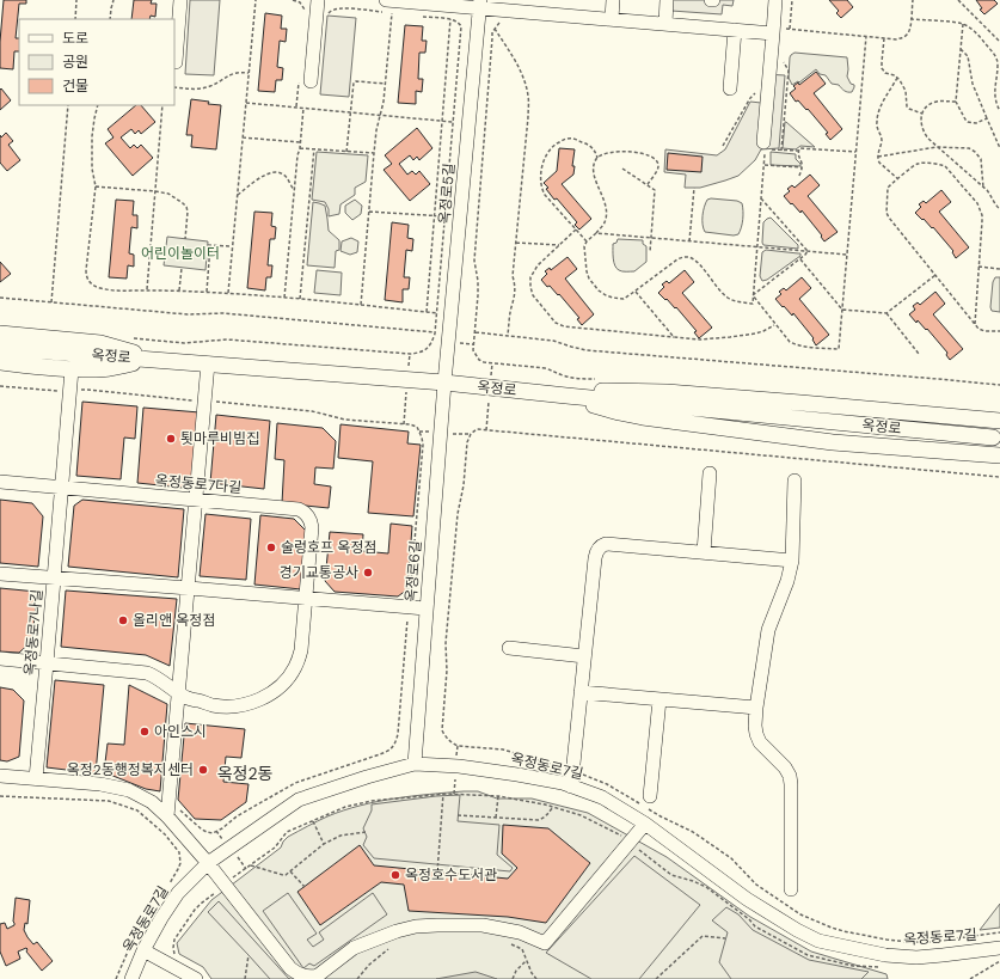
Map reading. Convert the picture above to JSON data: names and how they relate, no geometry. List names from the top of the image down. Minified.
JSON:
{"streets":{"main road":["옥정로"],"street":["옥정로5길","옥정동로7다길","옥정로6길","옥정동로7나길","옥정동로7길"]},"crossings":[["옥정로5길","옥정로"],["옥정로5길","옥정로6길"],["옥정로","옥정로6길"],["옥정동로7다길","옥정동로7나길"],["옥정로6길","옥정동로7길"]],"districts":["옥정2동"],"parks":["어린이놀이터"],"places":["툇마루비빔집","술렁호프 옥정점","경기교통공사","올리앤 옥정점","아인스시","옥정2동행정복지센터","옥정호수도서관"],"legend":["도로","공원","건물"]}
